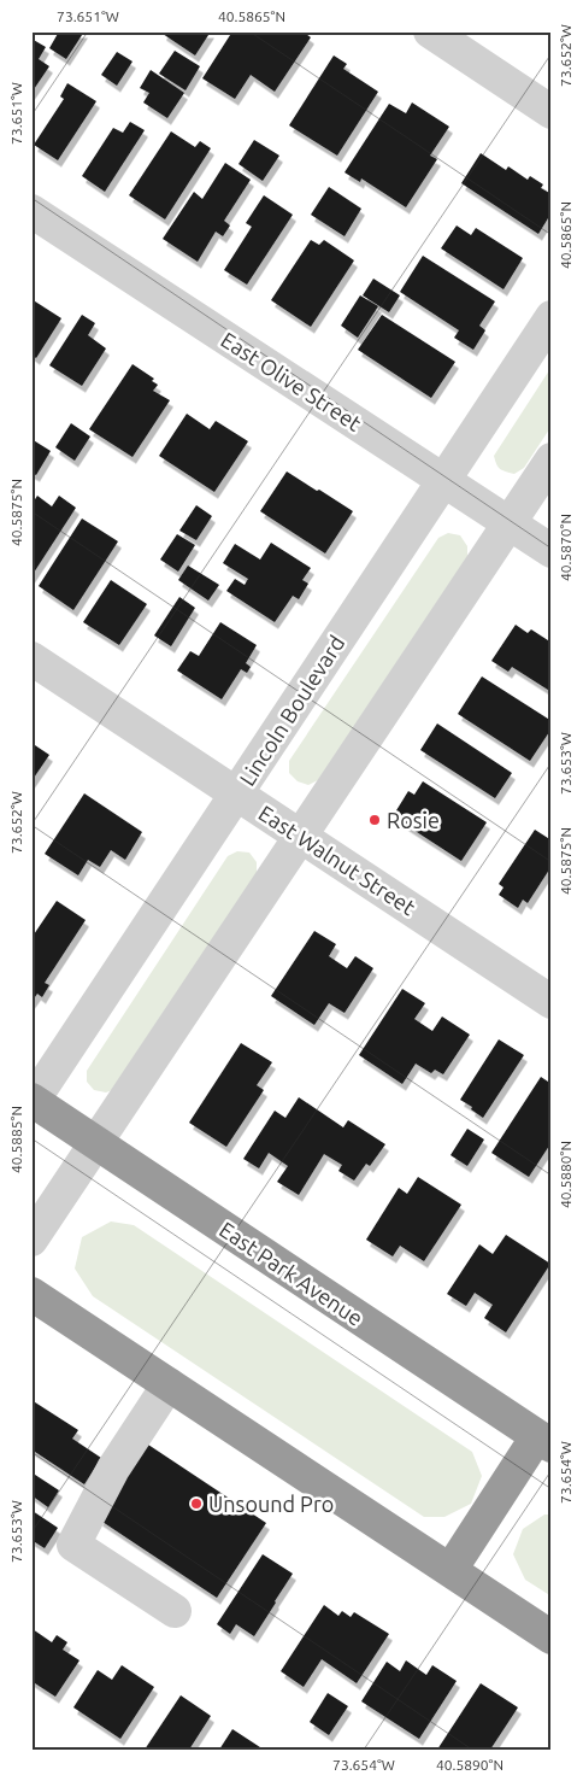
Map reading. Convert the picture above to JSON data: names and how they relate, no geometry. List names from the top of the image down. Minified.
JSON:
{"streets":{"highway":["East Park Avenue"],"street":["East Olive Street","Lincoln Boulevard","East Walnut Street"]},"crossings":[["East Olive Street","Lincoln Boulevard"],["Lincoln Boulevard","East Walnut Street"],["Lincoln Boulevard","East Park Avenue"]],"places":["Rosie","Unsound Pro"],"coordinates":["73.651°W","40.5865°N","73.652°W","40.5875°N","40.5870°N","73.653°W","40.5885°N","40.5880°N","73.654°W","40.5890°N"]}
